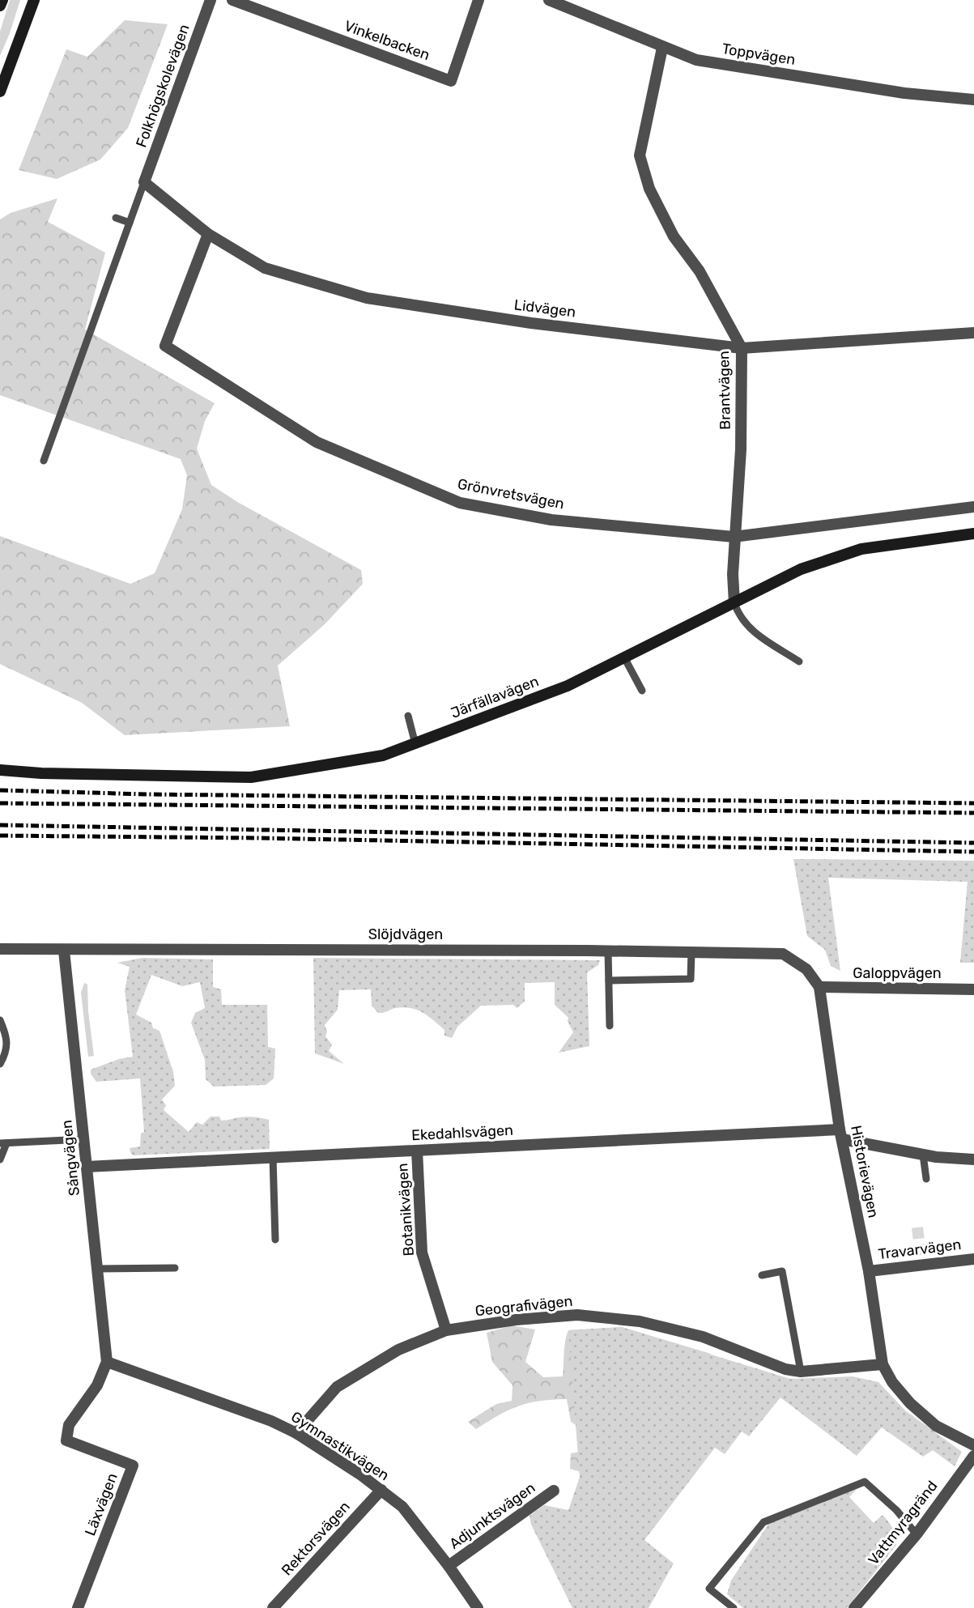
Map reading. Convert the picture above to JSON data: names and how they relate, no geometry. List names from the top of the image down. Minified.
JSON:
{"streets":{"street":["Vinkelbacken","Toppvägen","Folkhögskolevägen","Lidvägen","Brantvägen","Grönvretsvägen","Järfällavägen","Slöjdvägen","Galoppvägen","Ekedahlsvägen","Sångvägen","Historievägen","Botanikvägen","Travarvägen","Geografivägen","Gymnastikvägen","Läxvägen","Adjunktsvägen","Vattmyragränd","Rektorsvägen"]},"crossings":[["Toppvägen","Brantvägen"],["Folkhögskolevägen","Lidvägen"],["Lidvägen","Brantvägen"],["Lidvägen","Grönvretsvägen"],["Brantvägen","Grönvretsvägen"],["Brantvägen","Järfällavägen"],["Slöjdvägen","Sångvägen"],["Slöjdvägen","Historievägen"],["Galoppvägen","Historievägen"],["Ekedahlsvägen","Sångvägen"],["Ekedahlsvägen","Historievägen"],["Ekedahlsvägen","Botanikvägen"],["Sångvägen","Gymnastikvägen"],["Sångvägen","Läxvägen"],["Historievägen","Travarvägen"],["Historievägen","Geografivägen"],["Botanikvägen","Geografivägen"],["Geografivägen","Gymnastikvägen"],["Gymnastikvägen","Läxvägen"],["Gymnastikvägen","Adjunktsvägen"],["Gymnastikvägen","Rektorsvägen"]]}
